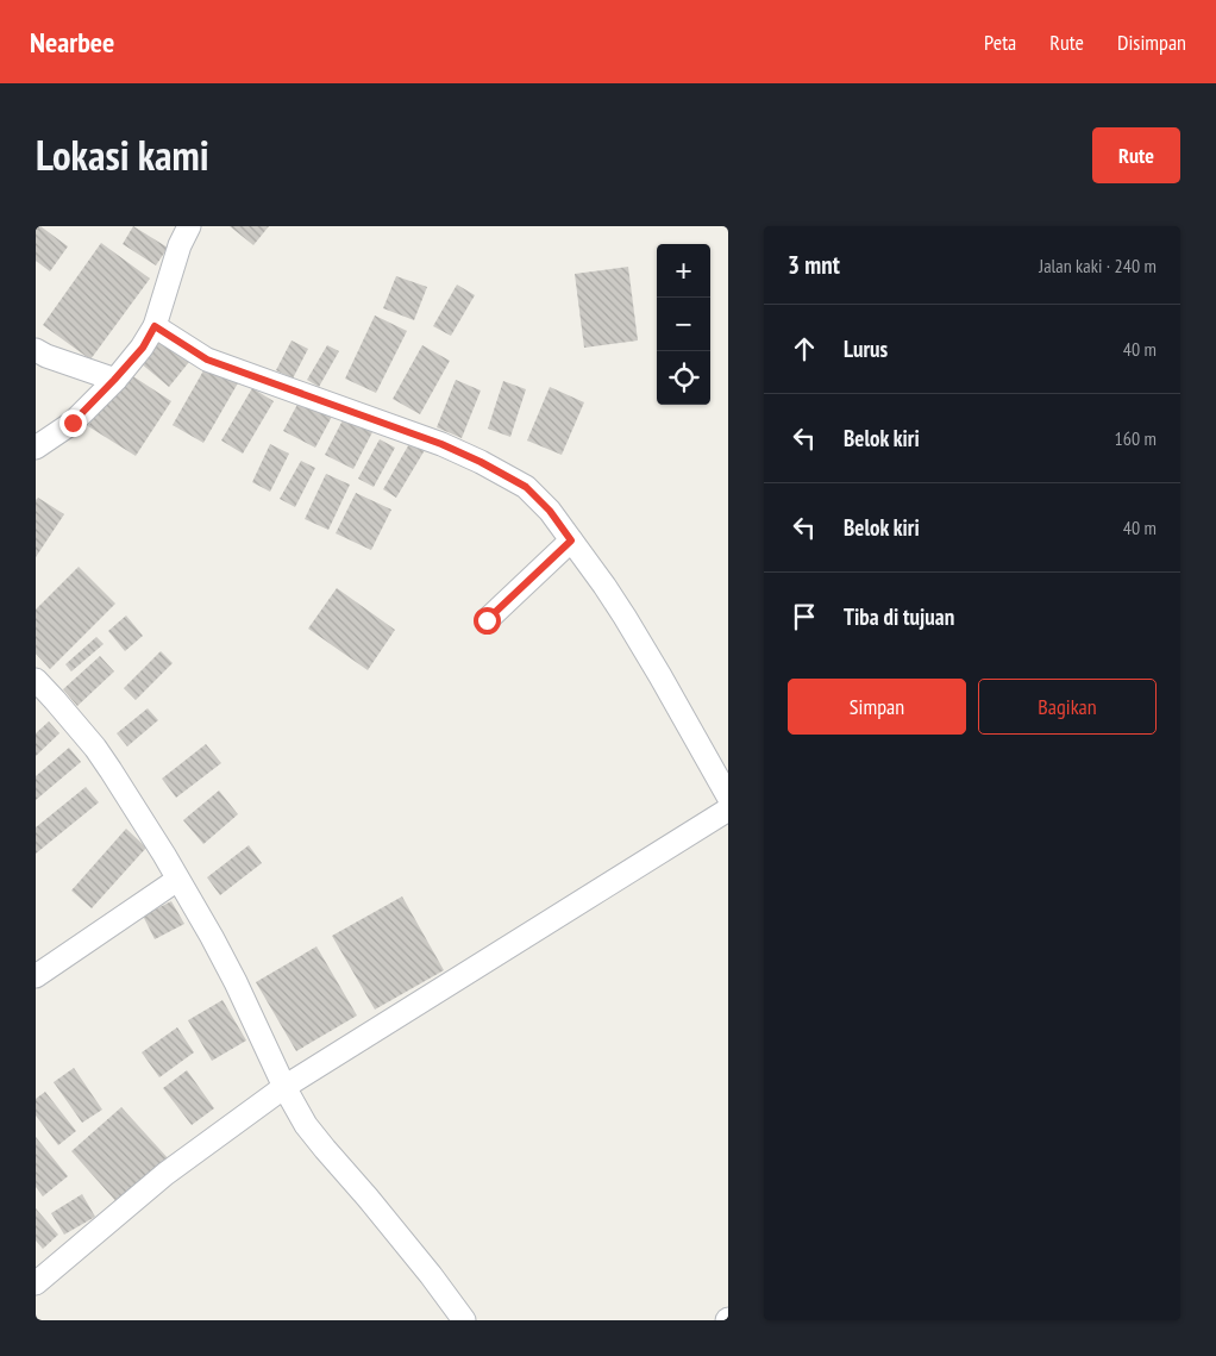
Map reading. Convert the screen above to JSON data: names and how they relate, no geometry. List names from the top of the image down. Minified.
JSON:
{"page":{"header":"Nearbee","nav":["Peta","Rute","Disimpan"],"title":"Lokasi kami","buttons":["Rute",["Simpan","Bagikan"]],"heading":["3 mnt","Jalan kaki · 240 m"],"map_buttons":["+","−"],"list":[["Lurus","40 m"],["Belok kiri","160 m"],["Belok kiri","40 m"],"Tiba di tujuan"]}}
